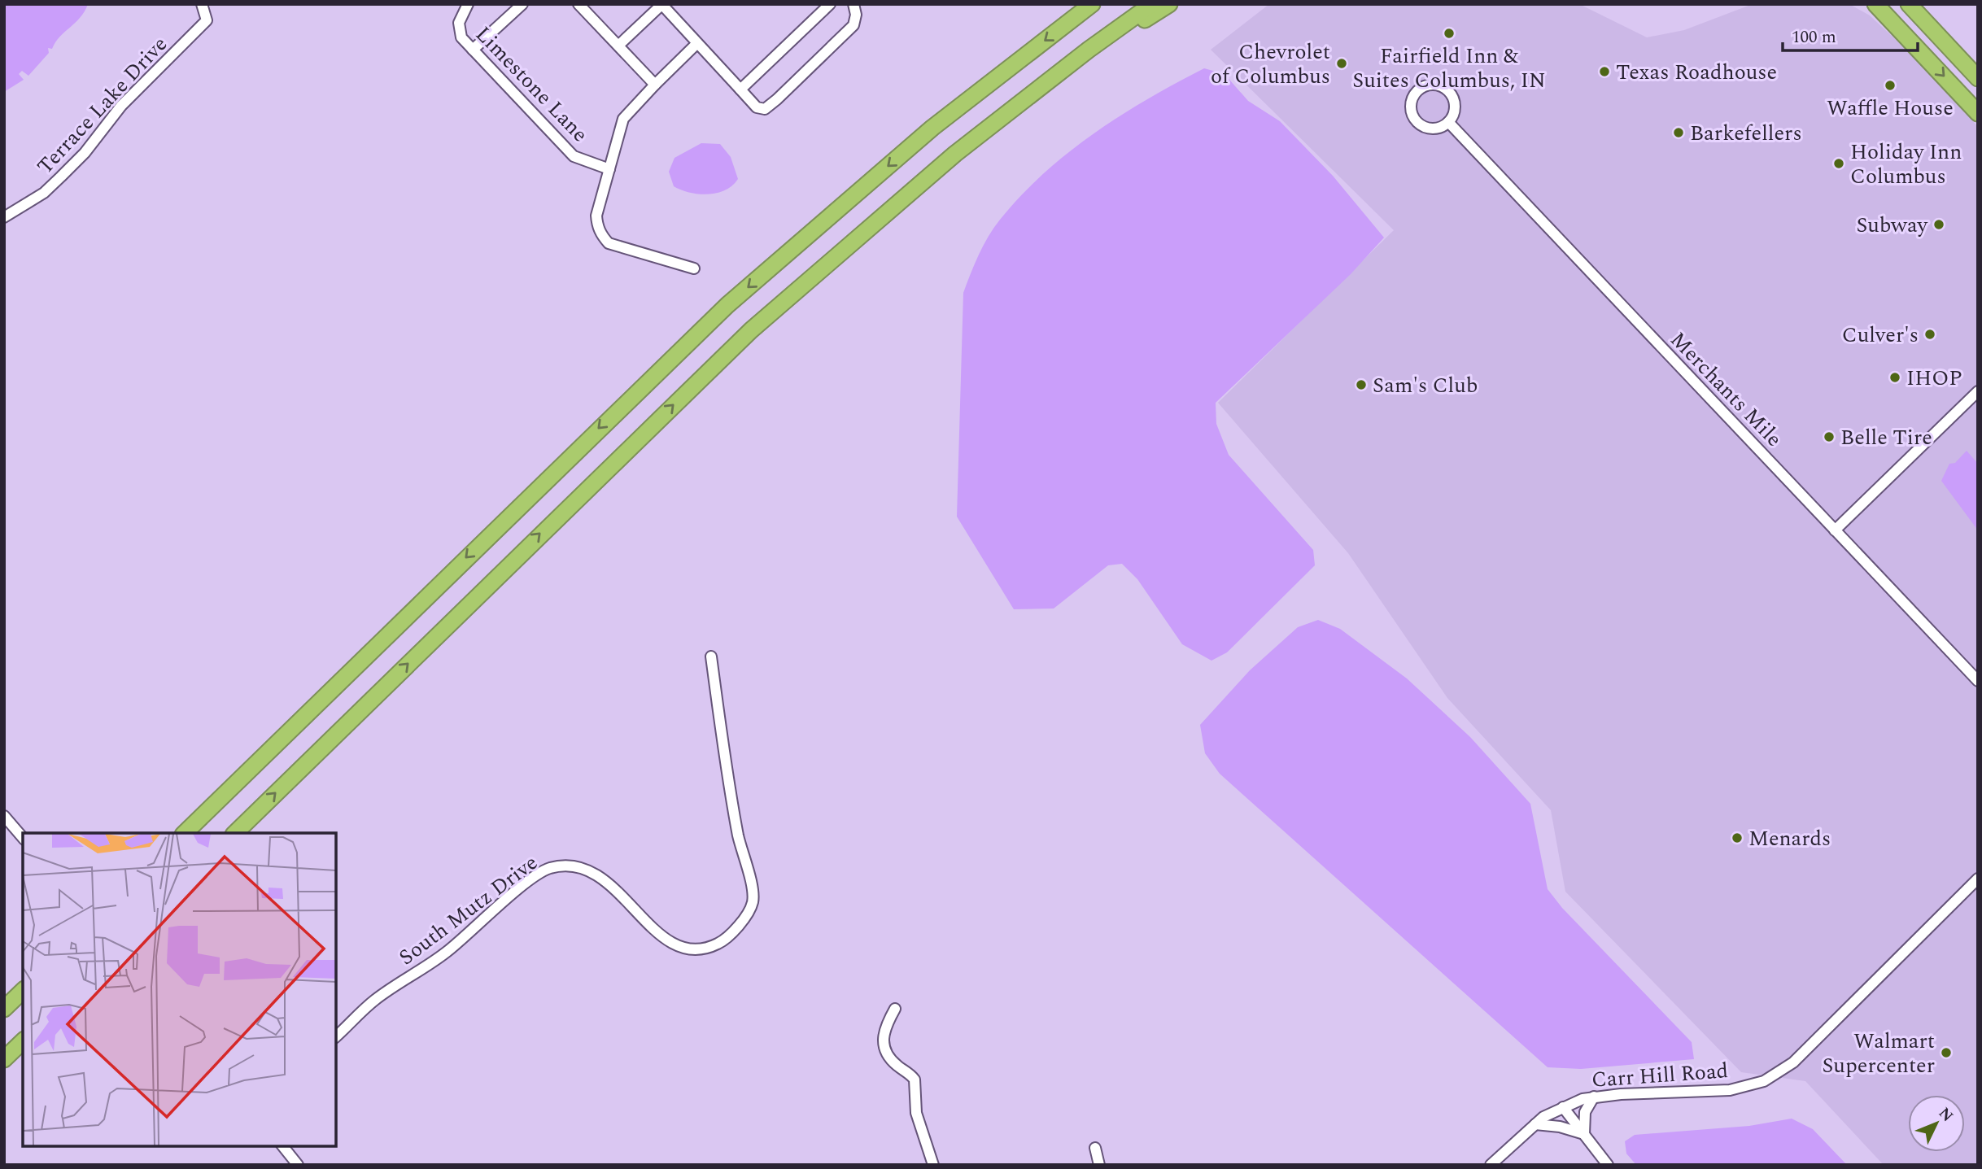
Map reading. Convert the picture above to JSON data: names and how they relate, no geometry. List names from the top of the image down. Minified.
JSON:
{"streets":{"street":["Limestone Lane","Terrace Lake Drive","Merchants Mile","South Mutz Drive","Carr Hill Road"]},"places":["Fairfield Inn & Suites Columbus, IN","Chevrolet of Columbus","Texas Roadhouse","Waffle House","Barkefellers","Holiday Inn Columbus","Subway","Culver's","IHOP","Sam's Club","Belle Tire","Menards","Walmart Supercenter"],"scale_bar":"100 m","north":"top right"}
